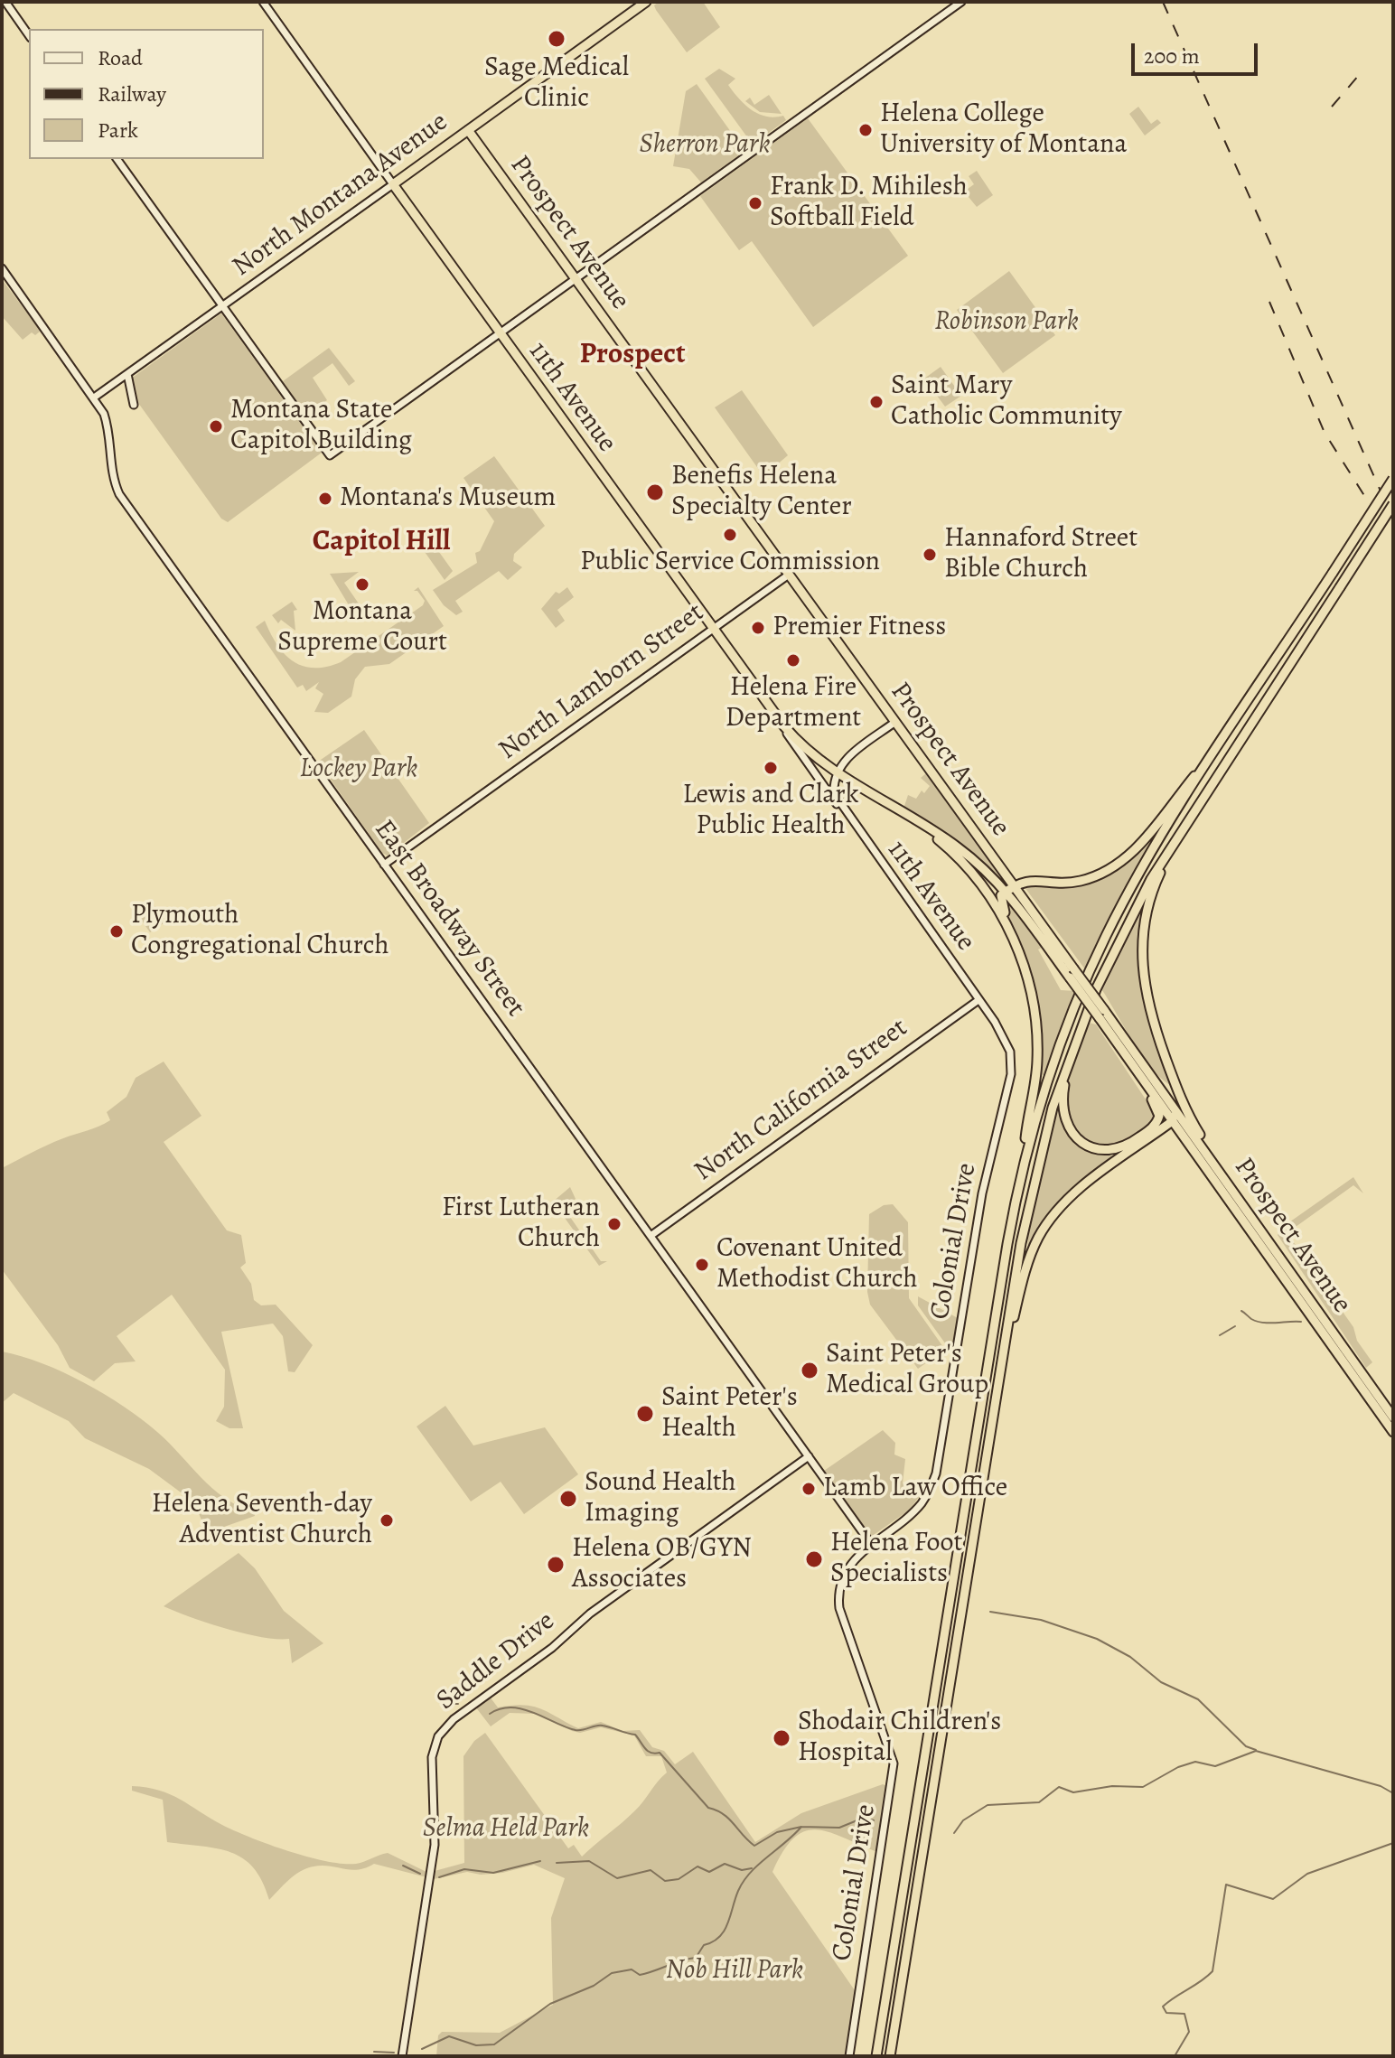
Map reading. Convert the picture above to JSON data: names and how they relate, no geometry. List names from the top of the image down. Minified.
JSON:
{"streets":{"highway":["North Montana Avenue","Prospect Avenue","11th Avenue"],"street":["North Lamborn Street","East Broadway Street","North California Street","Colonial Drive","Saddle Drive"]},"crossings":[["North Montana Avenue","Prospect Avenue"],["North Montana Avenue","11th Avenue"],["North Montana Avenue","East Broadway Street"],["Prospect Avenue","11th Avenue"],["Prospect Avenue","North Lamborn Street"],["11th Avenue","North Lamborn Street"],["11th Avenue","North California Street"],["11th Avenue","Colonial Drive"],["North Lamborn Street","East Broadway Street"],["East Broadway Street","North California Street"],["East Broadway Street","Colonial Drive"],["East Broadway Street","Saddle Drive"],["North California Street","Colonial Drive"]],"districts":["Prospect","Capitol Hill"],"parks":["Sherron Park","Robinson Park","Lockey Park","Selma Held Park","Nob Hill Park"],"places":["Sage Medical Clinic","Helena College University of Montana","Frank D. Mihilesh Softball Field","Saint Mary Catholic Community","Montana State Capitol Building","Benefis Helena Specialty Center","Montana's Museum","Public Service Commission","Hannaford Street Bible Church","Montana Supreme Court","Premier Fitness","Helena Fire Department","Lewis and Clark Public Health","Plymouth Congregational Church","First Lutheran Church","Covenant United Methodist Church","Saint Peter's Medical Group","Saint Peter's Health","Lamb Law Office","Sound Health Imaging","Helena Seventh-day Adventist Church","Helena Foot Specialists","Helena OB/GYN Associates","Shodair Children's Hospital"],"legend":["Road","Railway","Park"],"scale_bar":"200 m"}
